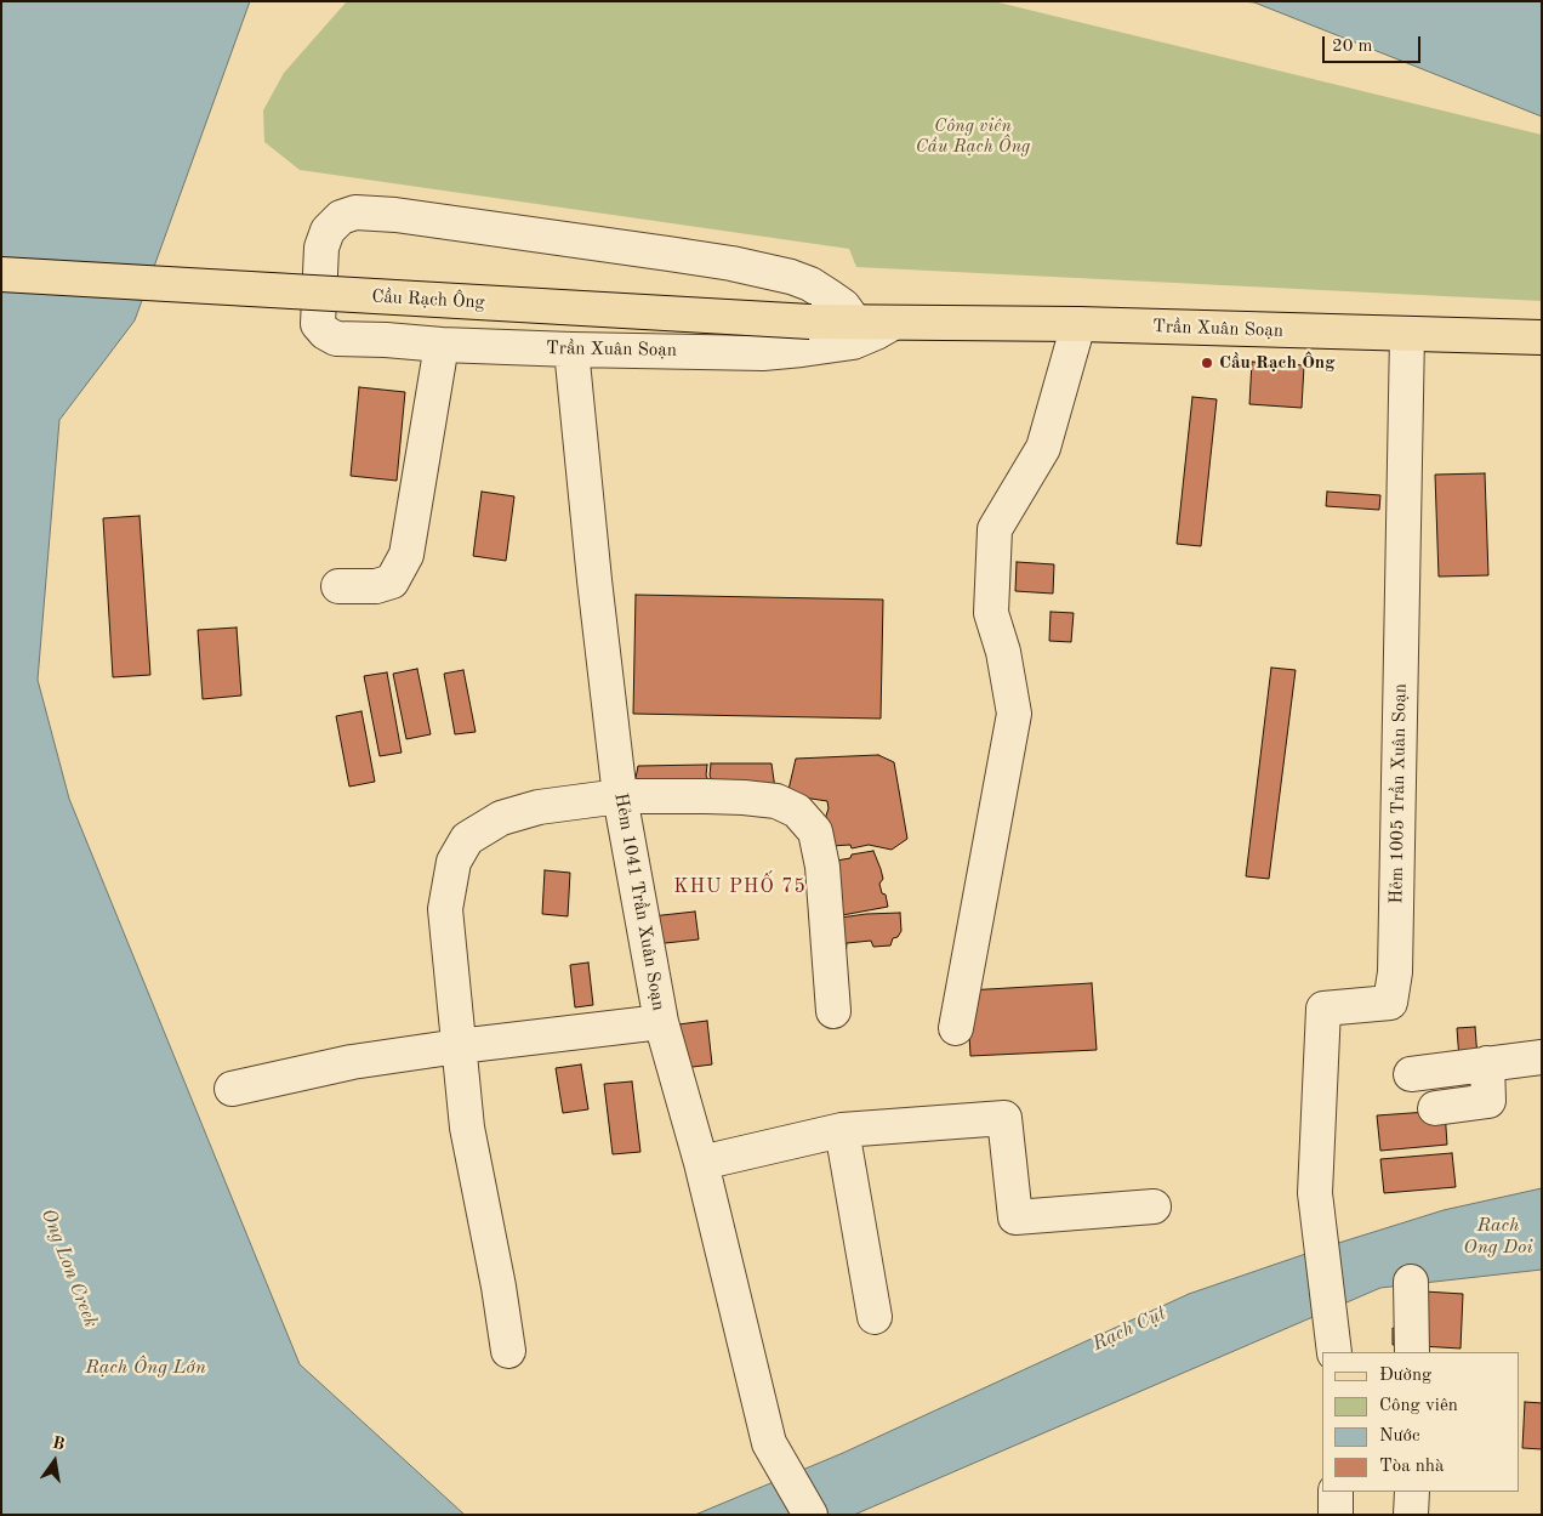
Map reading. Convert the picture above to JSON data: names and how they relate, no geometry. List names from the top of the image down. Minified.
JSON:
{"streets":{"main road":["Cầu Rạch Ông","Trần Xuân Soạn"],"street":["Hẻm 1005 Trần Xuân Soạn","Hẻm 1041 Trần Xuân Soạn"]},"crossings":[["Cầu Rạch Ông","Trần Xuân Soạn"],["Trần Xuân Soạn","Hẻm 1005 Trần Xuân Soạn"],["Trần Xuân Soạn","Hẻm 1041 Trần Xuân Soạn"]],"districts":["KHU PHỐ 75"],"water":["Rach Ong Doi","Ong Lon Creek","Rạch Cụt","Rạch Ông Lớn"],"parks":["Công viên Cầu Rạch Ông"],"places":["Cầu Rạch Ông"],"legend":["Đường","Công viên","Nước","Tòa nhà"],"scale_bar":"20 m","north":"top"}
